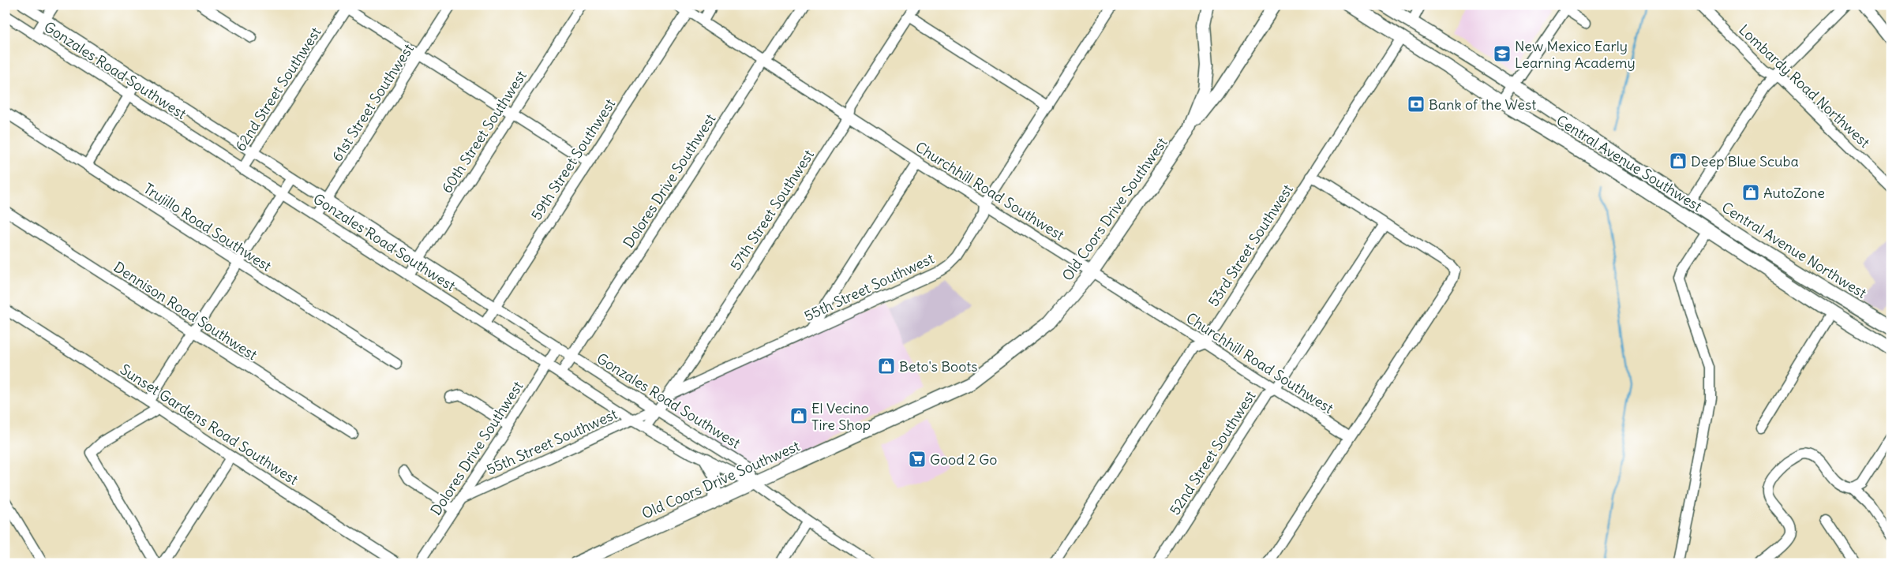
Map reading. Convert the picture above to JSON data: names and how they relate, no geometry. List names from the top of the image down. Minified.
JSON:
{"streets":{"main road":["Central Avenue Southwest","Old Coors Drive Southwest","Central Avenue Northwest"],"street":["Gonzales Road Southwest","Lombardy Road Northwest","62nd Street Southwest","61st Street Southwest","60th Street Southwest","59th Street Southwest","Dolores Drive Southwest","Churchhill Road Southwest","57th Street Southwest","Trujillo Road Southwest","53rd Street Southwest","55th Street Southwest","Dennison Road Southwest","Sunset Gardens Road Southwest","52nd Street Southwest"]},"crossings":[["Gonzales Road Southwest","62nd Street Southwest"],["Gonzales Road Southwest","61st Street Southwest"],["Gonzales Road Southwest","60th Street Southwest"],["Gonzales Road Southwest","59th Street Southwest"],["Gonzales Road Southwest","Dolores Drive Southwest"],["Gonzales Road Southwest","Old Coors Drive Southwest"],["Gonzales Road Southwest","57th Street Southwest"],["Gonzales Road Southwest","55th Street Southwest"],["59th Street Southwest","Churchhill Road Southwest"],["Central Avenue Southwest","53rd Street Southwest"],["Dolores Drive Southwest","Churchhill Road Southwest"],["Dolores Drive Southwest","55th Street Southwest"],["Churchhill Road Southwest","Old Coors Drive Southwest"],["Churchhill Road Southwest","57th Street Southwest"],["Churchhill Road Southwest","53rd Street Southwest"],["Churchhill Road Southwest","55th Street Southwest"],["Churchhill Road Southwest","52nd Street Southwest"],["57th Street Southwest","55th Street Southwest"]],"places":{"school or university":["New Mexico Early Learning Academy"],"bank":["Bank of the West"],"shop":["Deep Blue Scuba","AutoZone","Beto's Boots","El Vecino Tire Shop"],"supermarket":["Good 2 Go"]}}
